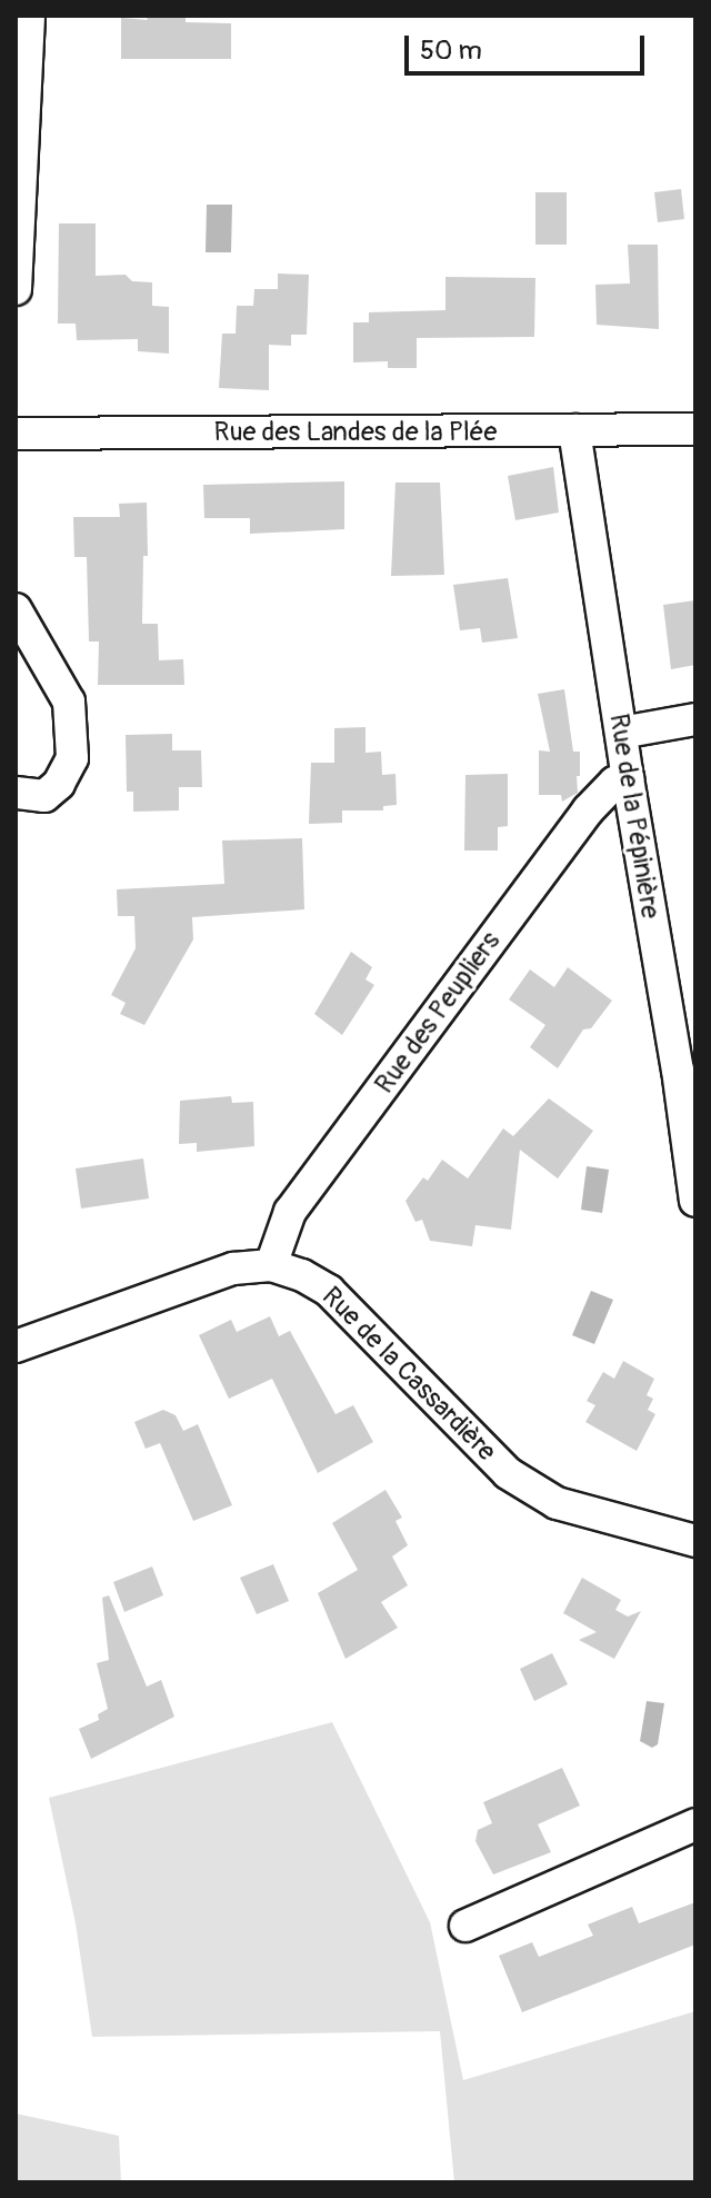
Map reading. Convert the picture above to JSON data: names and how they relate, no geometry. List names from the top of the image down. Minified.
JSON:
{"streets":{"street":["Rue des Landes de la Plée","Rue de la Pépinière","Rue des Peupliers","Rue de la Cassardière"]},"crossings":[["Rue des Landes de la Plée","Rue de la Pépinière"],["Rue de la Pépinière","Rue des Peupliers"],["Rue des Peupliers","Rue de la Cassardière"]],"scale_bar":"50 m"}
